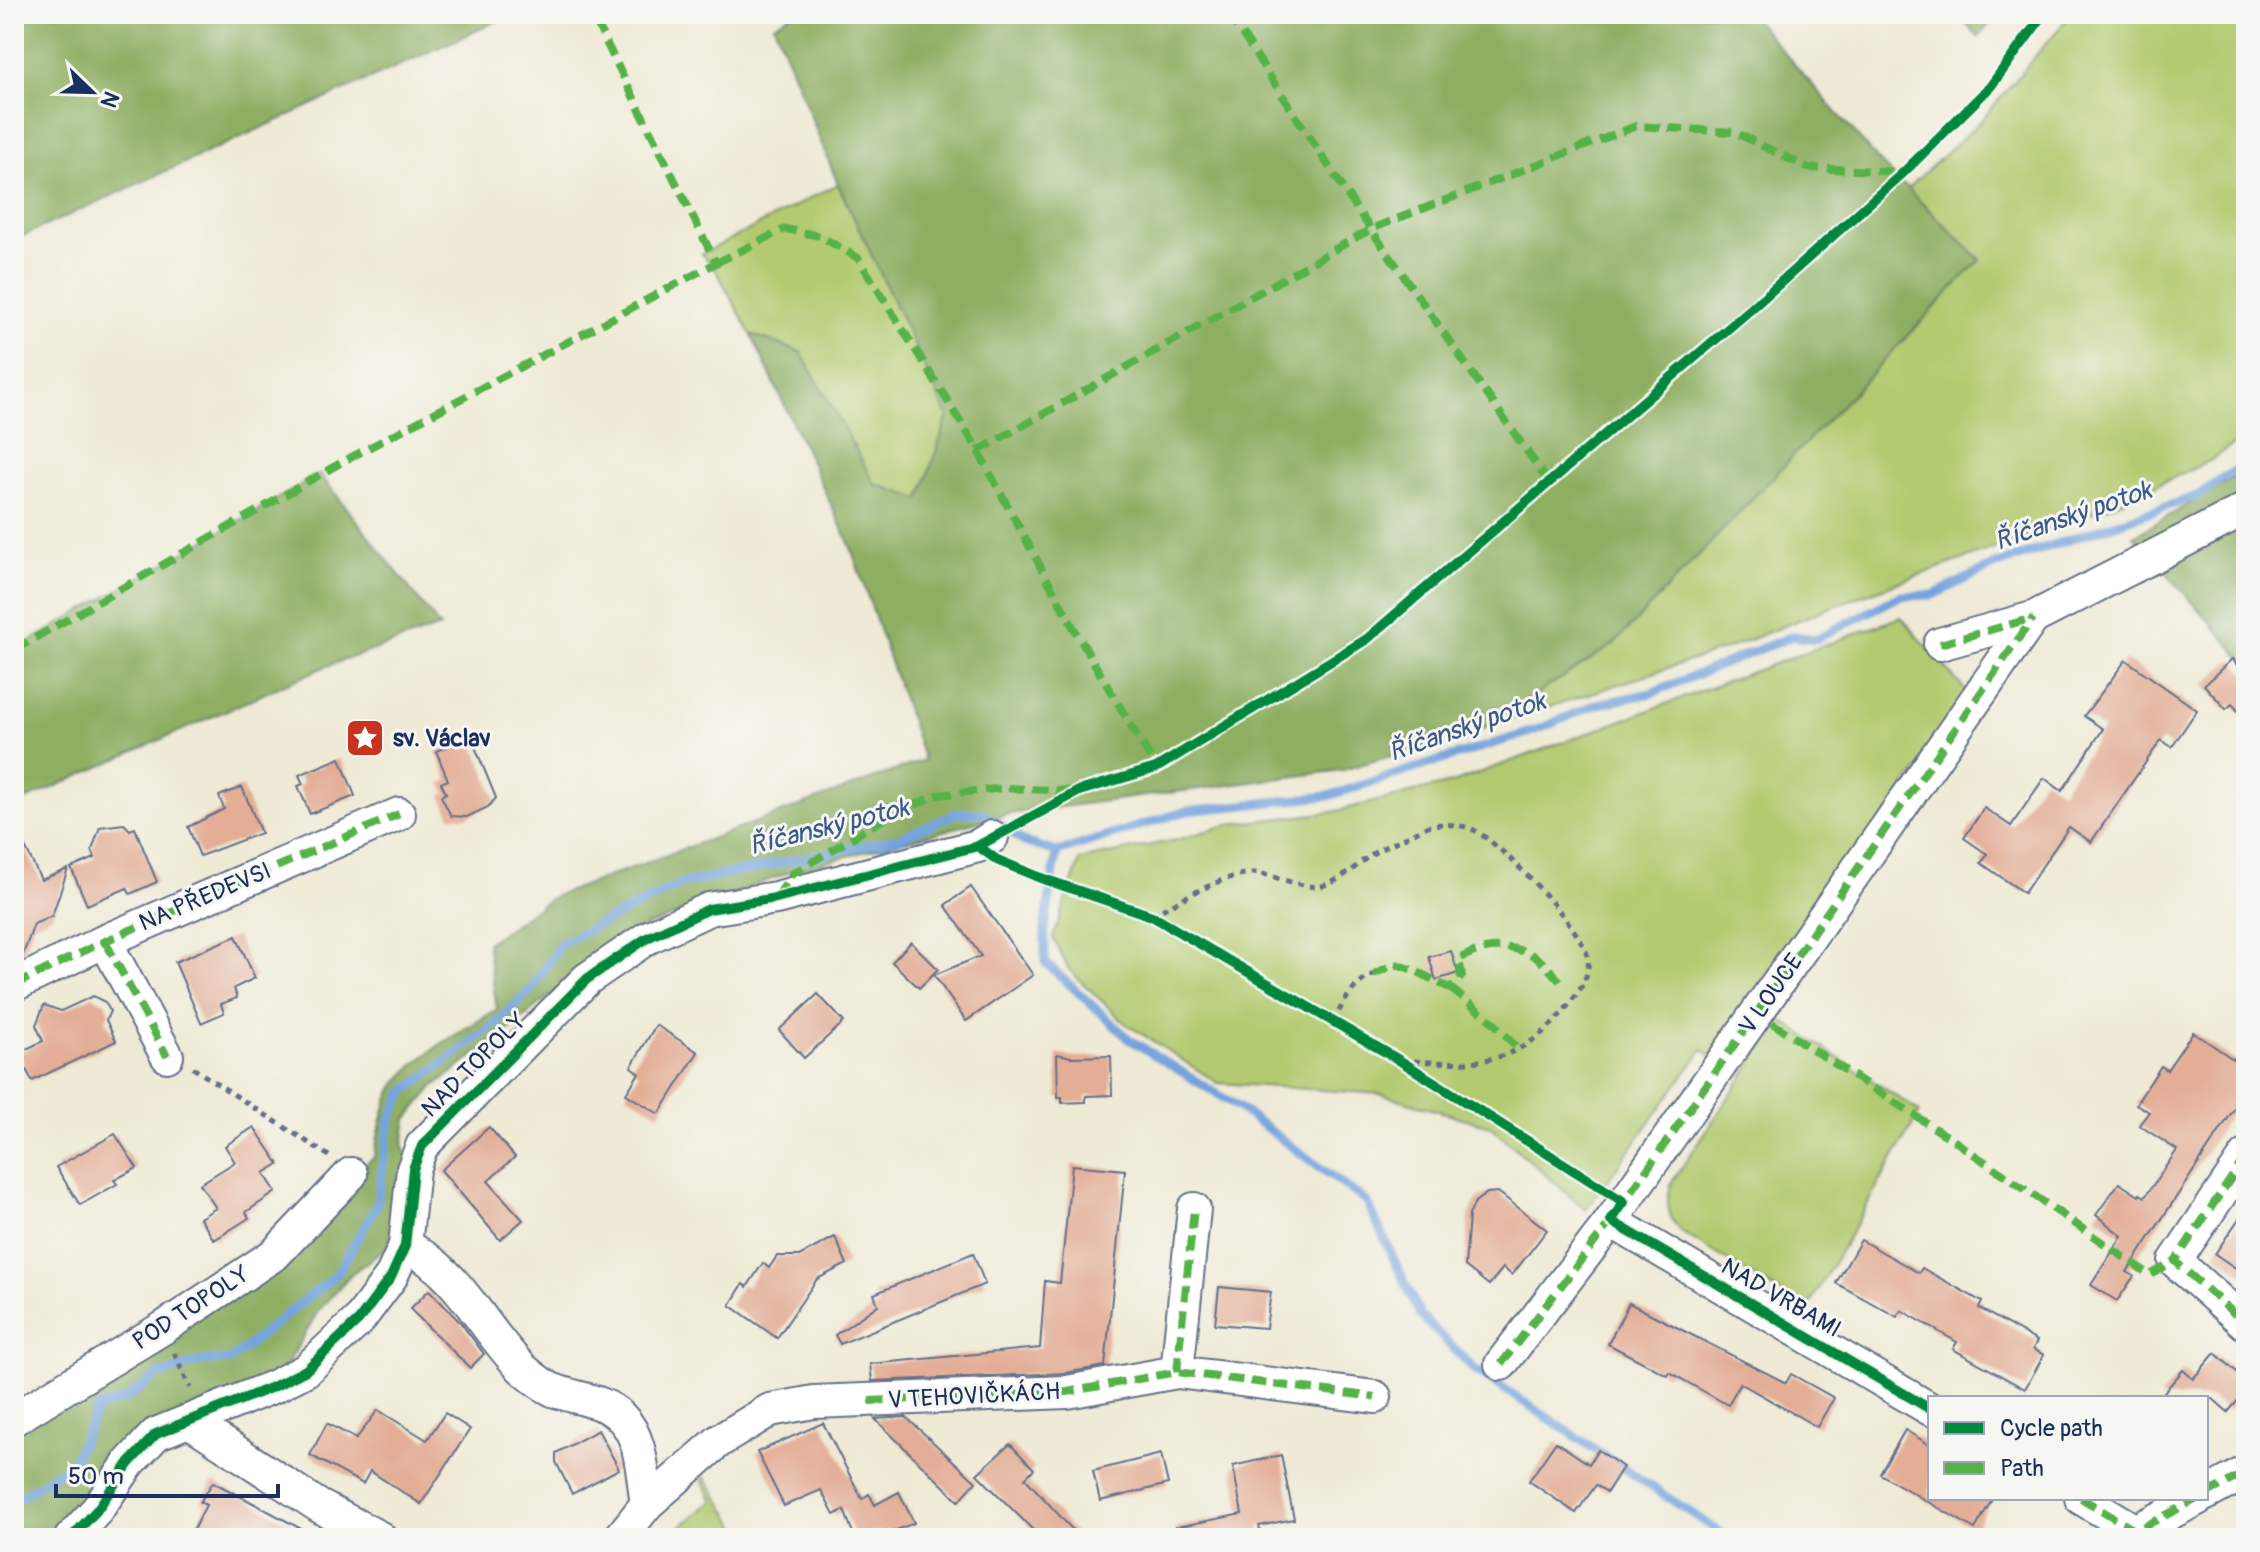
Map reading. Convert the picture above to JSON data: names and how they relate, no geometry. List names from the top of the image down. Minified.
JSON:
{"streets":{"street":["NA PŘEDEVSI","V LOUCE","NAD TOPOLY","NAD VRBAMI","POD TOPOLY","V TEHOVIČKÁCH"]},"crossings":[["V LOUCE","NAD VRBAMI"]],"water":["Říčanský potok"],"places":{"place":["sv. Václav"]},"legend":["Cycle path","Path"],"scale_bar":"50 m","north":"bottom right"}
